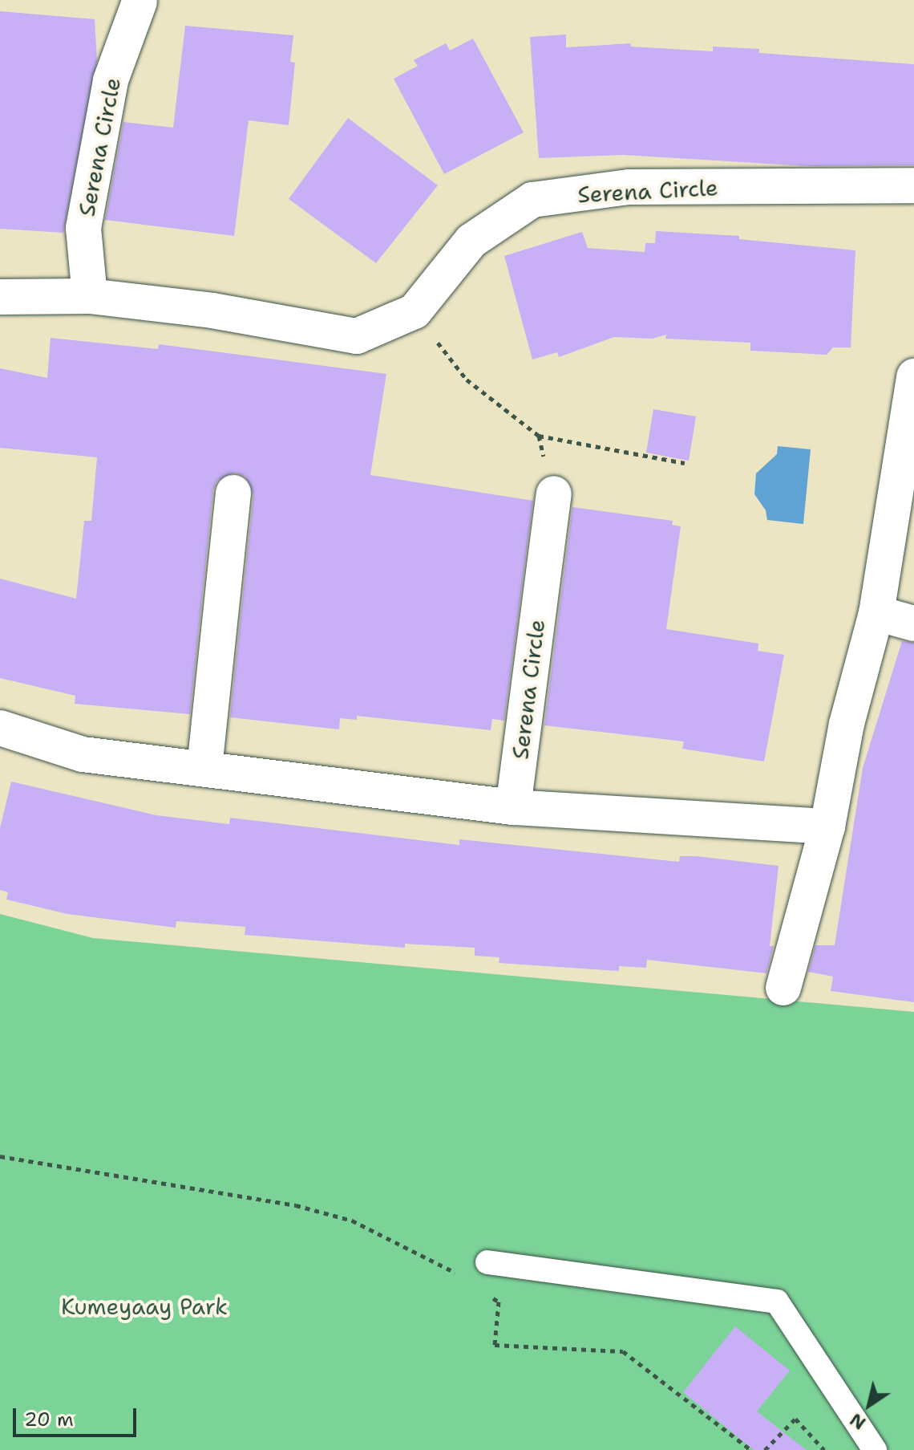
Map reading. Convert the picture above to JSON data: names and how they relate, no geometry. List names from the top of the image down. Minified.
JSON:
{"streets":{"street":["Serena Circle"]},"parks":["Kumeyaay Park"],"scale_bar":"20 m","north":"bottom left"}
